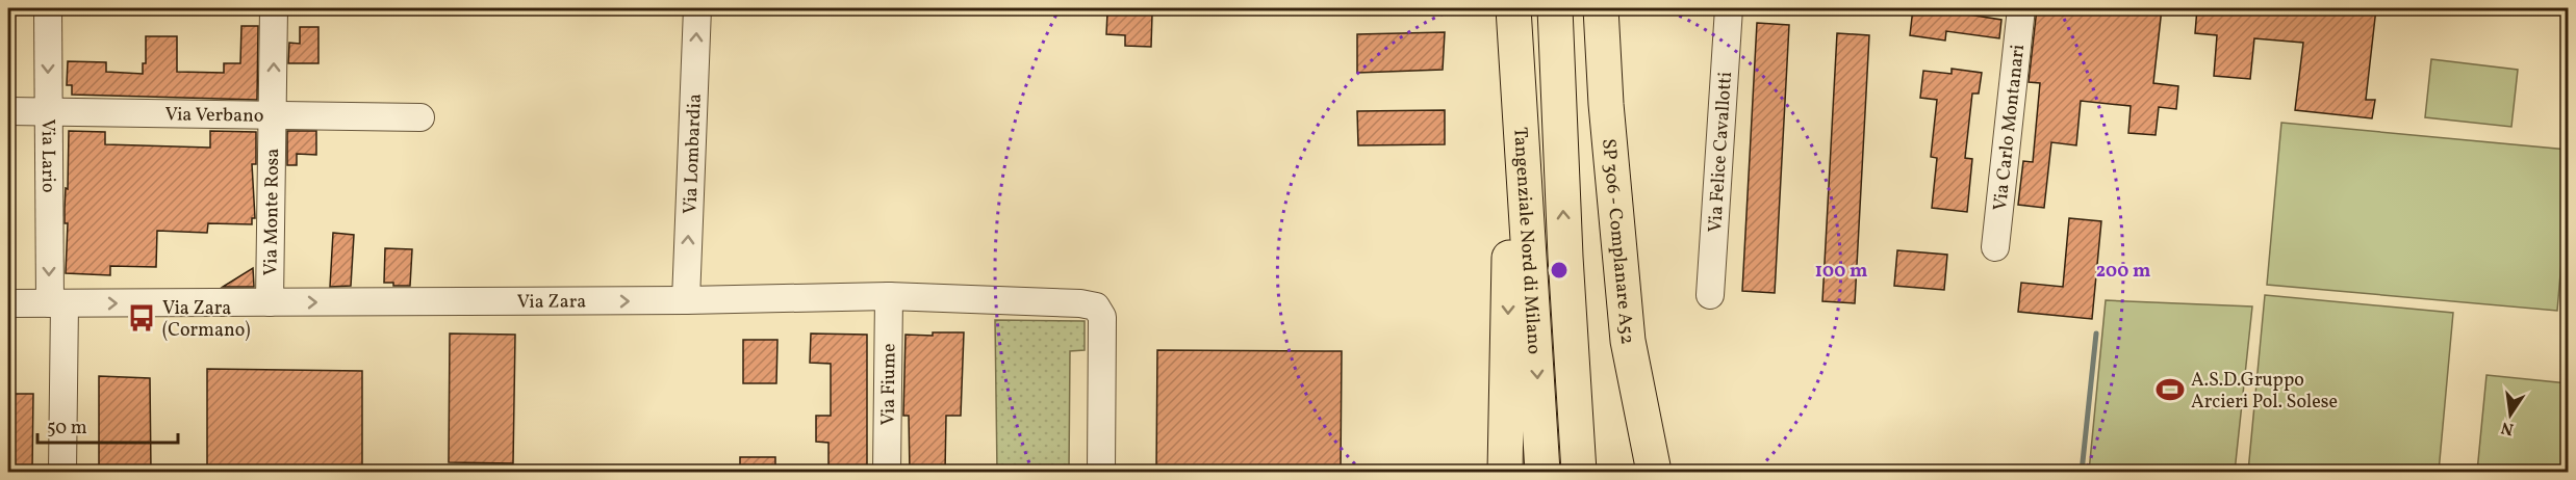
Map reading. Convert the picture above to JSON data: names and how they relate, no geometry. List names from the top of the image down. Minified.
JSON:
{"streets":{"main road":["Tangenziale Nord di Milano","SP 306 - Complanare A52"],"street":["Via Verbano","Via Carlo Montanari","Via Felice Cavallotti","Via Lombardia","Via Lario","Via Monte Rosa","Via Zara","Via Fiume"]},"crossings":[["Via Verbano","Via Lario"],["Via Verbano","Via Monte Rosa"],["Via Lombardia","Via Zara"],["Via Lario","Via Zara"],["Via Monte Rosa","Via Zara"],["Via Zara","Via Fiume"]],"one_way":["Via Lombardia","Via Lario","Via Monte Rosa","Via Zara"],"places":{"bus stop":["Via Zara (Cormano)"],"sports":["A.S.D.Gruppo Arcieri Pol. Solese"]},"scale_bar":"50 m","north":"bottom","rings":["100 m","200 m"]}
